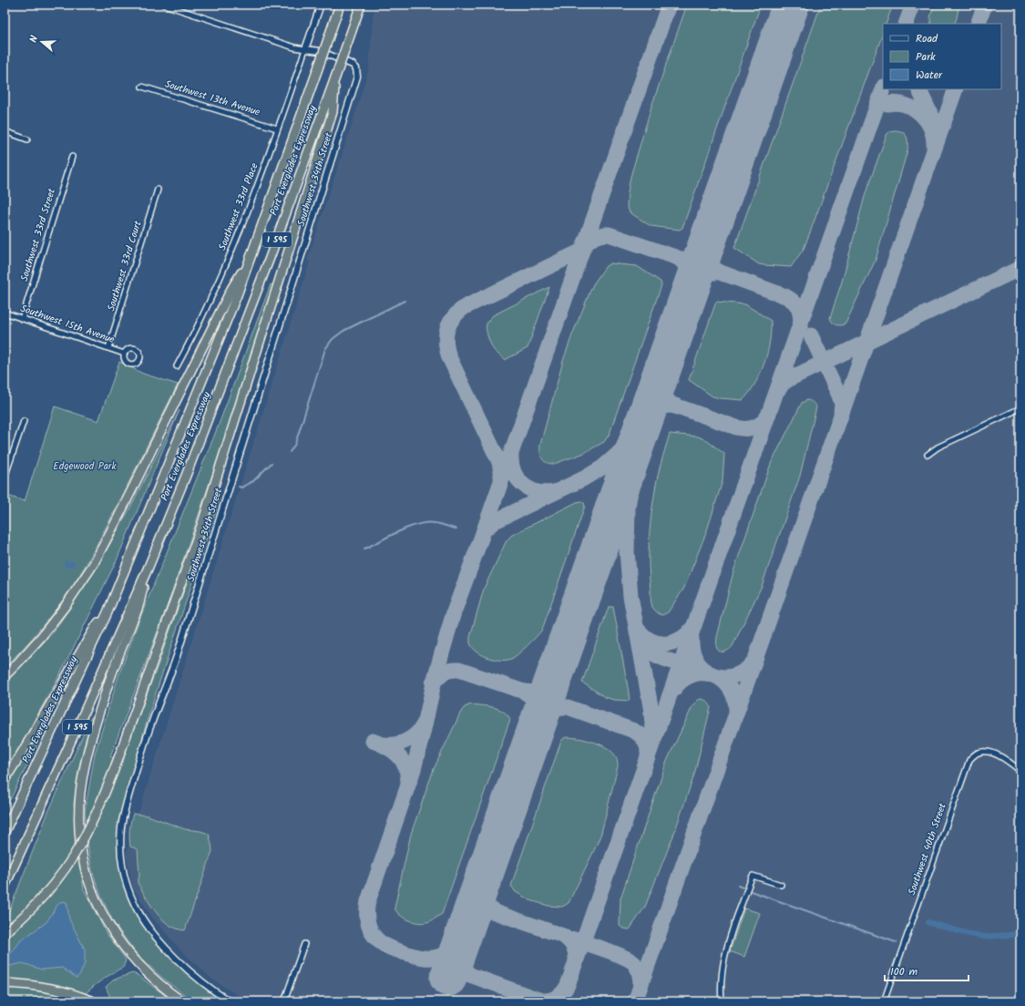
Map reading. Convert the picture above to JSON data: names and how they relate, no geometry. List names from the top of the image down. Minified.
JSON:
{"streets":{"highway":["Port Everglades Expressway","I 595"],"street":["Southwest 13th Avenue","Southwest 34th Street","Southwest 33rd Place","Southwest 33rd Street","Southwest 33rd Court","Southwest 15th Avenue","Southwest 40th Street"]},"crossings":[["Southwest 13th Avenue","Southwest 33rd Place"],["Southwest 34th Street","Southwest 33rd Place"],["Southwest 33rd Street","Southwest 15th Avenue"],["Southwest 33rd Court","Southwest 15th Avenue"]],"parks":["Edgewood Park"],"legend":["Road","Park","Water"],"scale_bar":"100 m","north":"left"}
